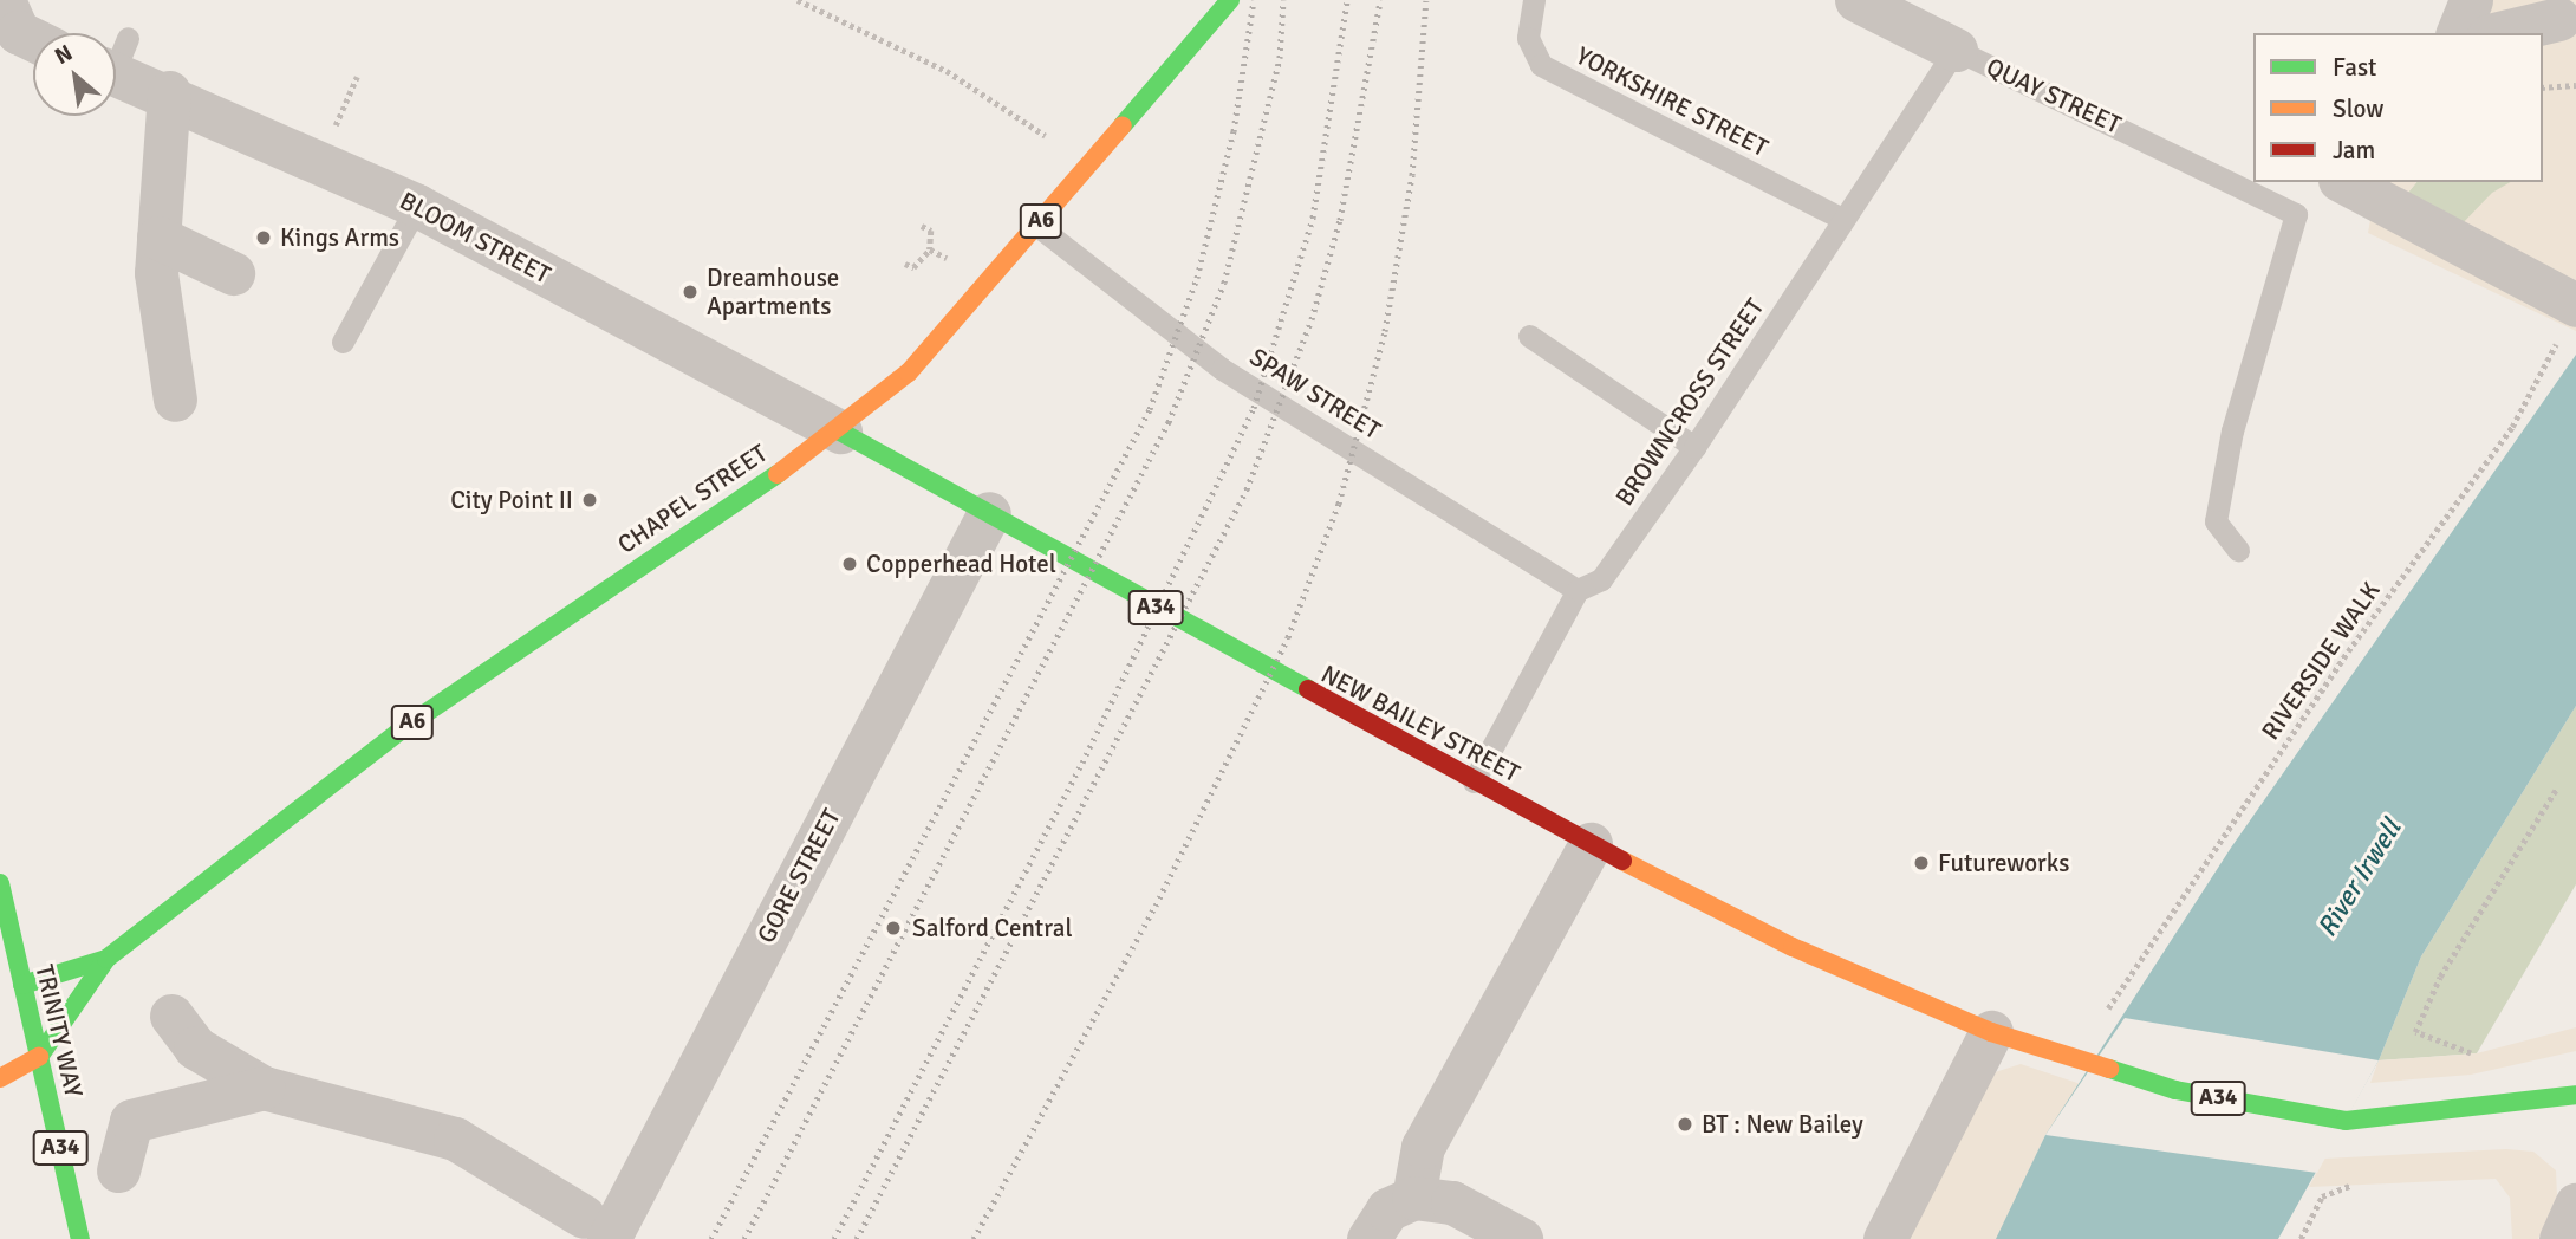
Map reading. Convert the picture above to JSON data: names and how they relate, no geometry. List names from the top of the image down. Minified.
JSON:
{"streets":{"main road":["A6","CHAPEL STREET","A34","NEW BAILEY STREET","TRINITY WAY"],"street":["QUAY STREET","BLOOM STREET","GORE STREET"],"lane":["YORKSHIRE STREET","SPAW STREET","BROWNCROSS STREET"],"path":["RIVERSIDE WALK"]},"crossings":[["QUAY STREET","BROWNCROSS STREET"],["YORKSHIRE STREET","BROWNCROSS STREET"],["BLOOM STREET","CHAPEL STREET"],["BLOOM STREET","NEW BAILEY STREET"],["SPAW STREET","BROWNCROSS STREET"],["SPAW STREET","CHAPEL STREET"],["BROWNCROSS STREET","NEW BAILEY STREET"],["CHAPEL STREET","NEW BAILEY STREET"],["CHAPEL STREET","TRINITY WAY"],["A34","NEW BAILEY STREET"],["NEW BAILEY STREET","GORE STREET"]],"water":["River Irwell"],"places":["Kings Arms","Dreamhouse Apartments","City Point II","Copperhead Hotel","Futureworks","Salford Central","BT : New Bailey"],"legend":["Fast","Slow","Jam"],"north":"top left"}
